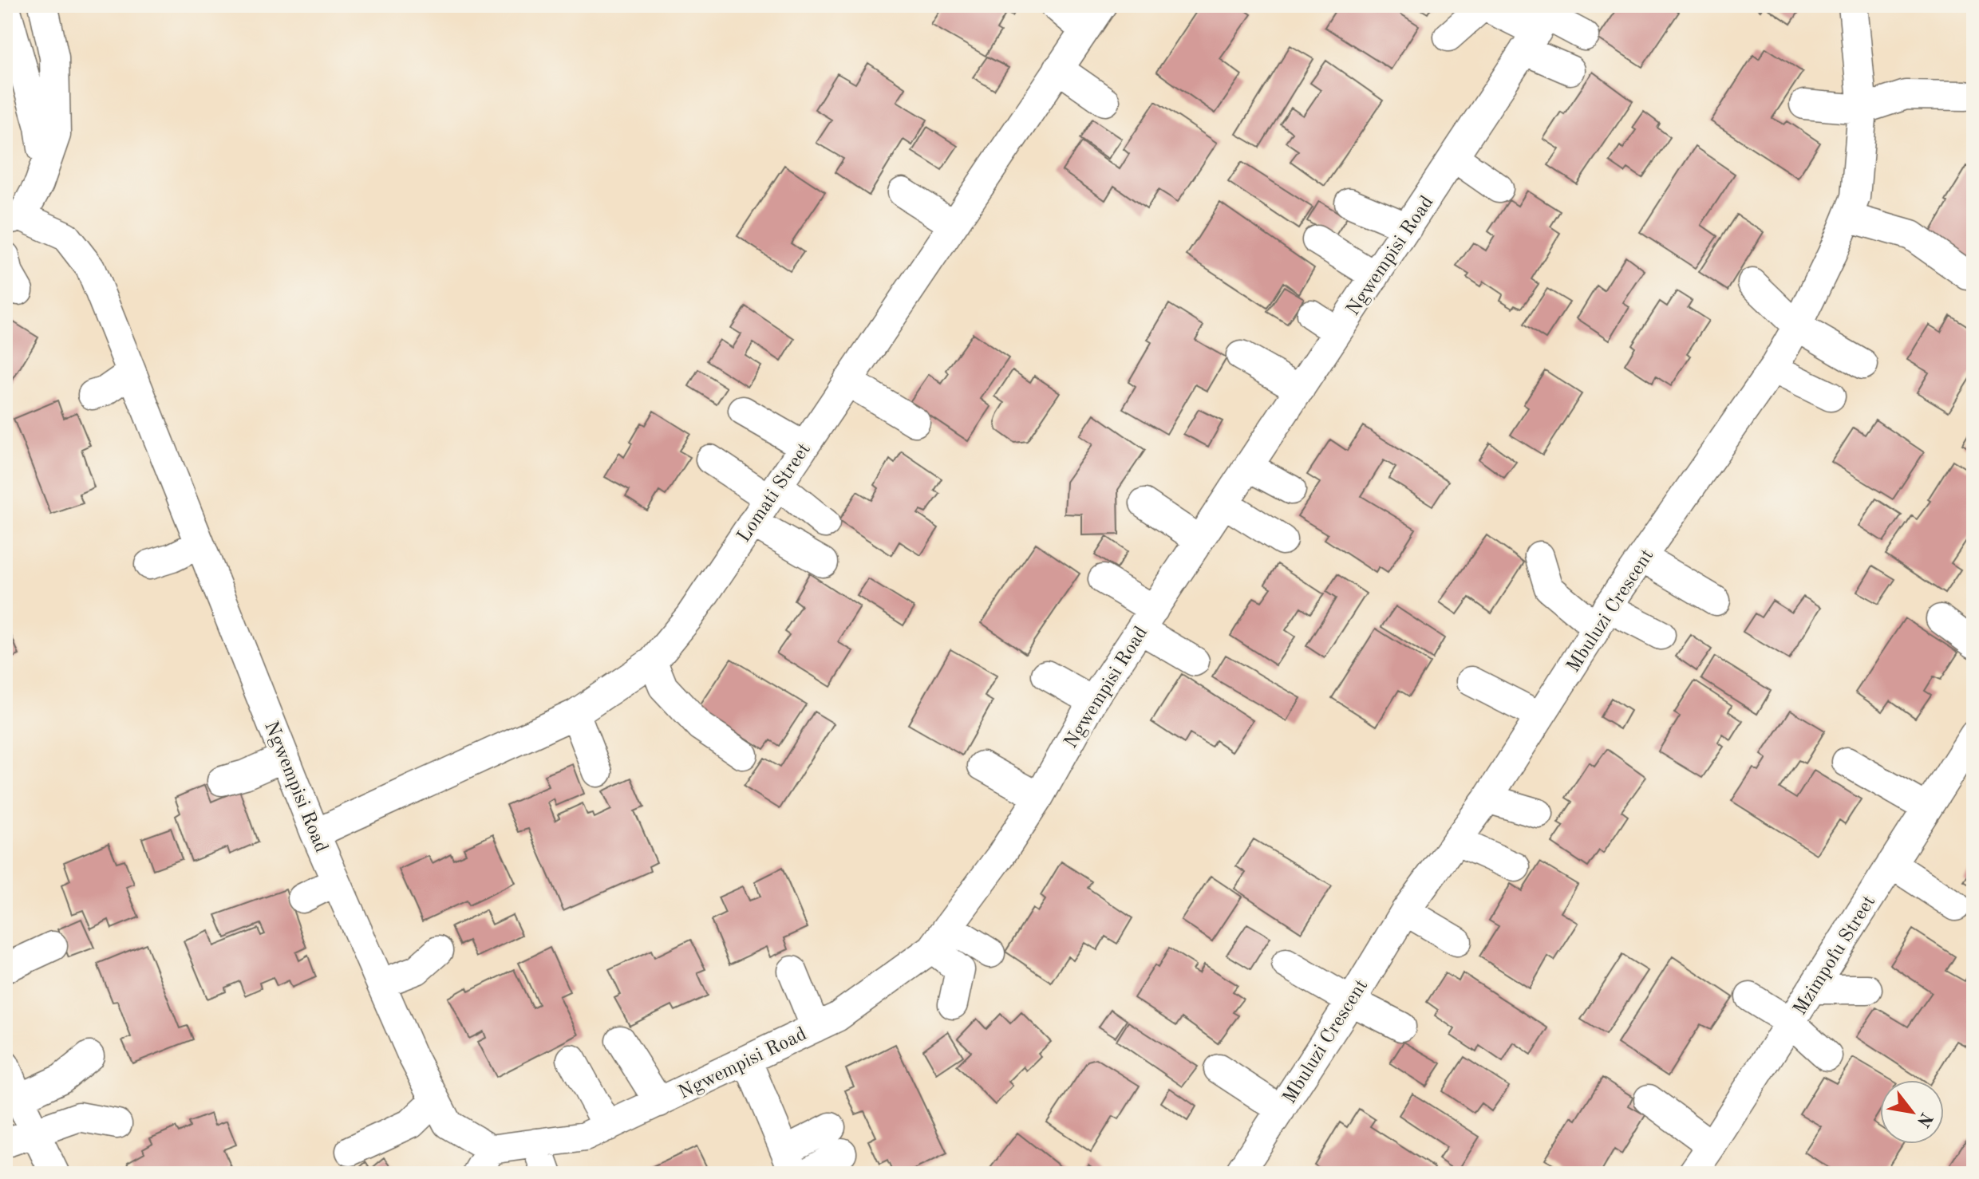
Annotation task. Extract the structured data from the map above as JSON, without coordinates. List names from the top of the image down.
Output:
{
  "streets": {
    "street": [
      "Ngwempisi Road",
      "Lomati Street",
      "Mbuluzi Crescent",
      "Mzimpofu Street"
    ]
  },
  "crossings": [
    ["Ngwempisi Road", "Lomati Street"]
  ],
  "north": "bottom right"
}
